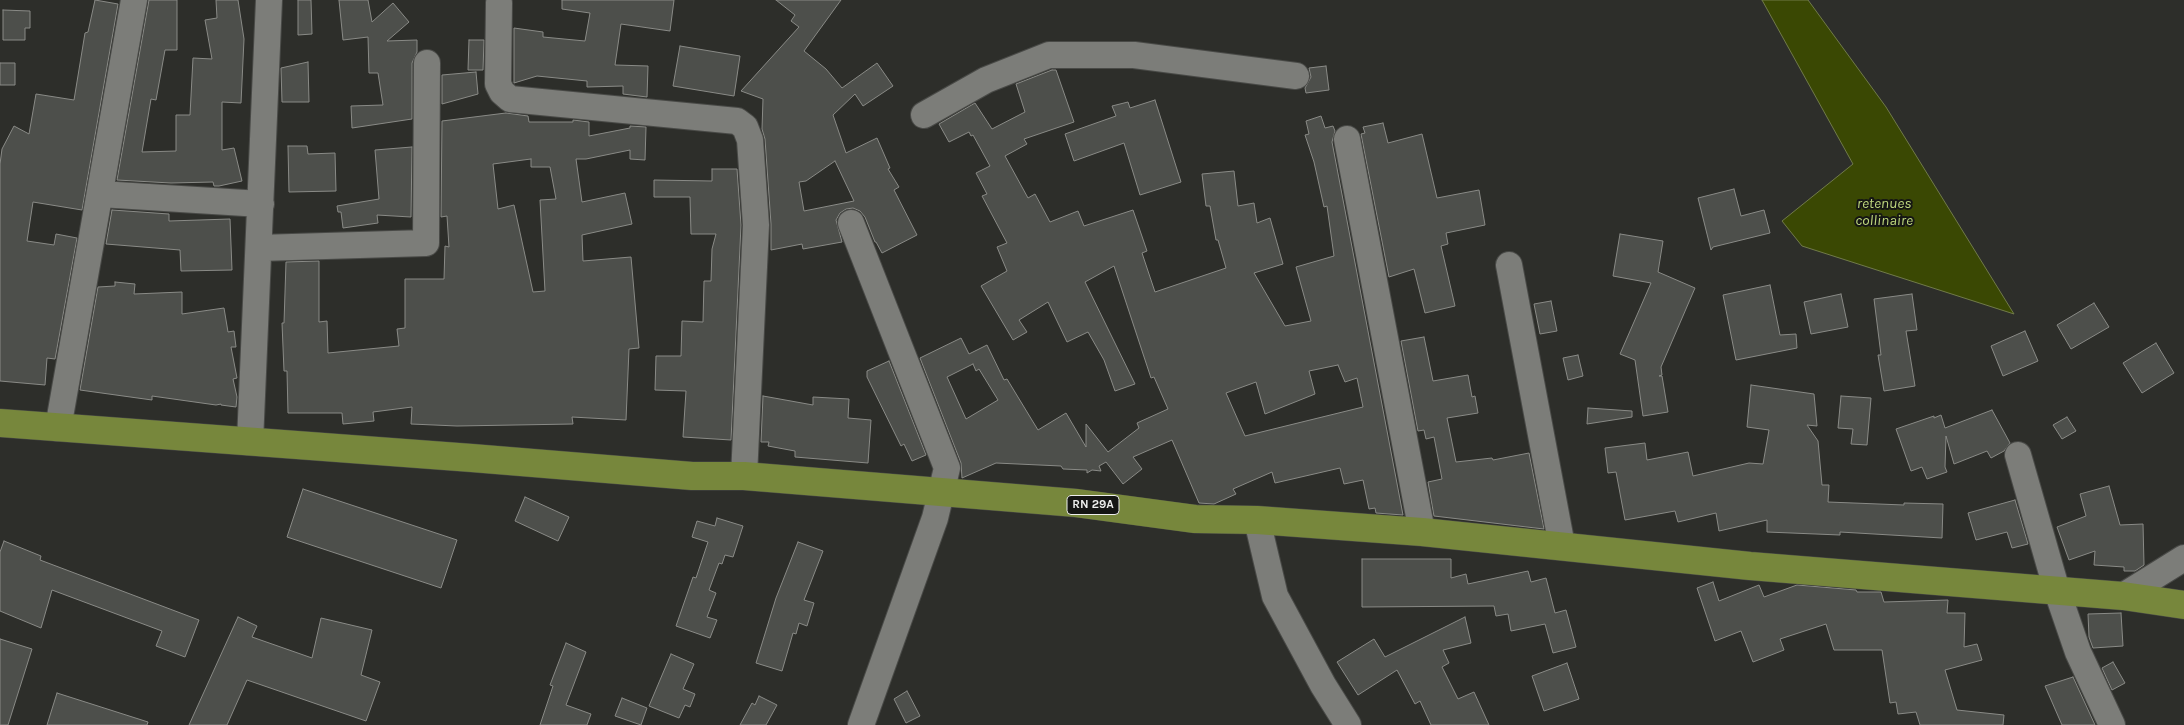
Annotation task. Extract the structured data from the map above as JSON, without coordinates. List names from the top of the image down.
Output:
{
  "streets": {
    "main road": ["RN 29A"]
  },
  "water": ["retenues collinaire"]
}
